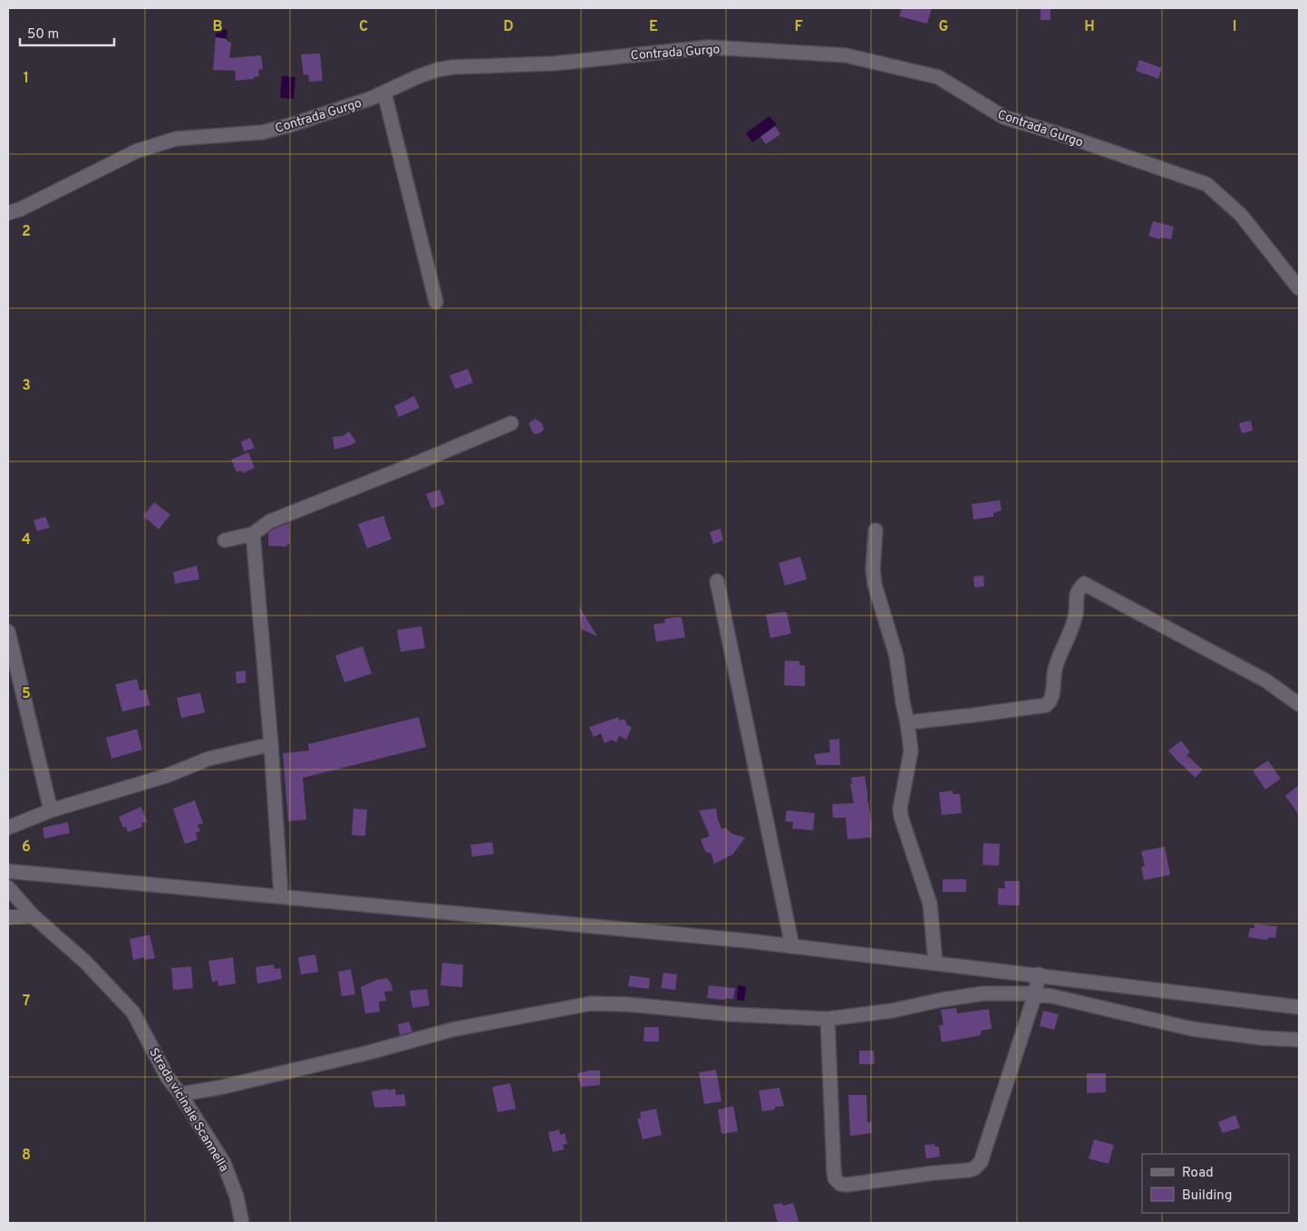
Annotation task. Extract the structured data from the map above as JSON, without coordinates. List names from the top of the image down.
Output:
{
  "streets": {
    "street": ["Contrada Gurgo", "Strada vicinale Scannella"]
  },
  "legend": ["Road", "Building"],
  "scale_bar": "50 m",
  "grid": {
    "columns": [
      "B",
      "C",
      "D",
      "E",
      "F",
      "G",
      "H",
      "I"
    ],
    "rows": [
      "1",
      "2",
      "3",
      "4",
      "5",
      "6",
      "7",
      "8"
    ]
  }
}
